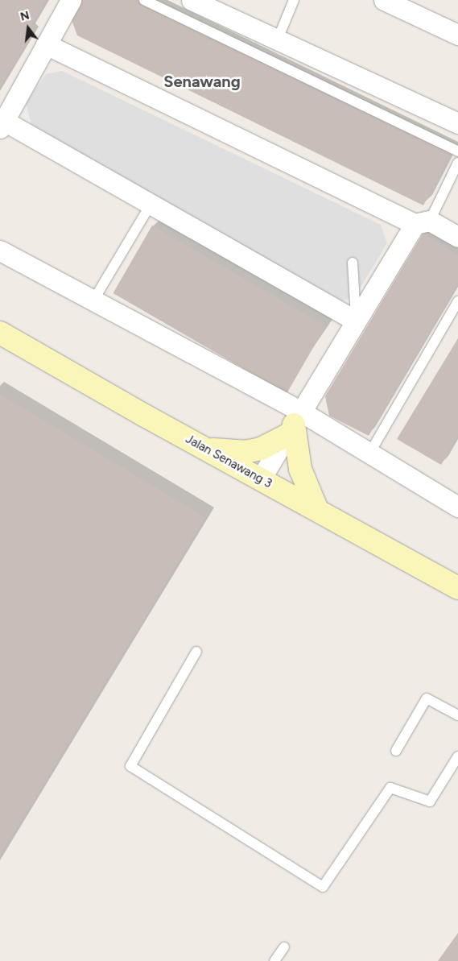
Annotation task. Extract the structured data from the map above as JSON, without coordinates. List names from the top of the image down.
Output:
{
  "streets": {
    "street": ["Jalan Senawang 3"]
  },
  "districts": ["Senawang"],
  "north": "top"
}
